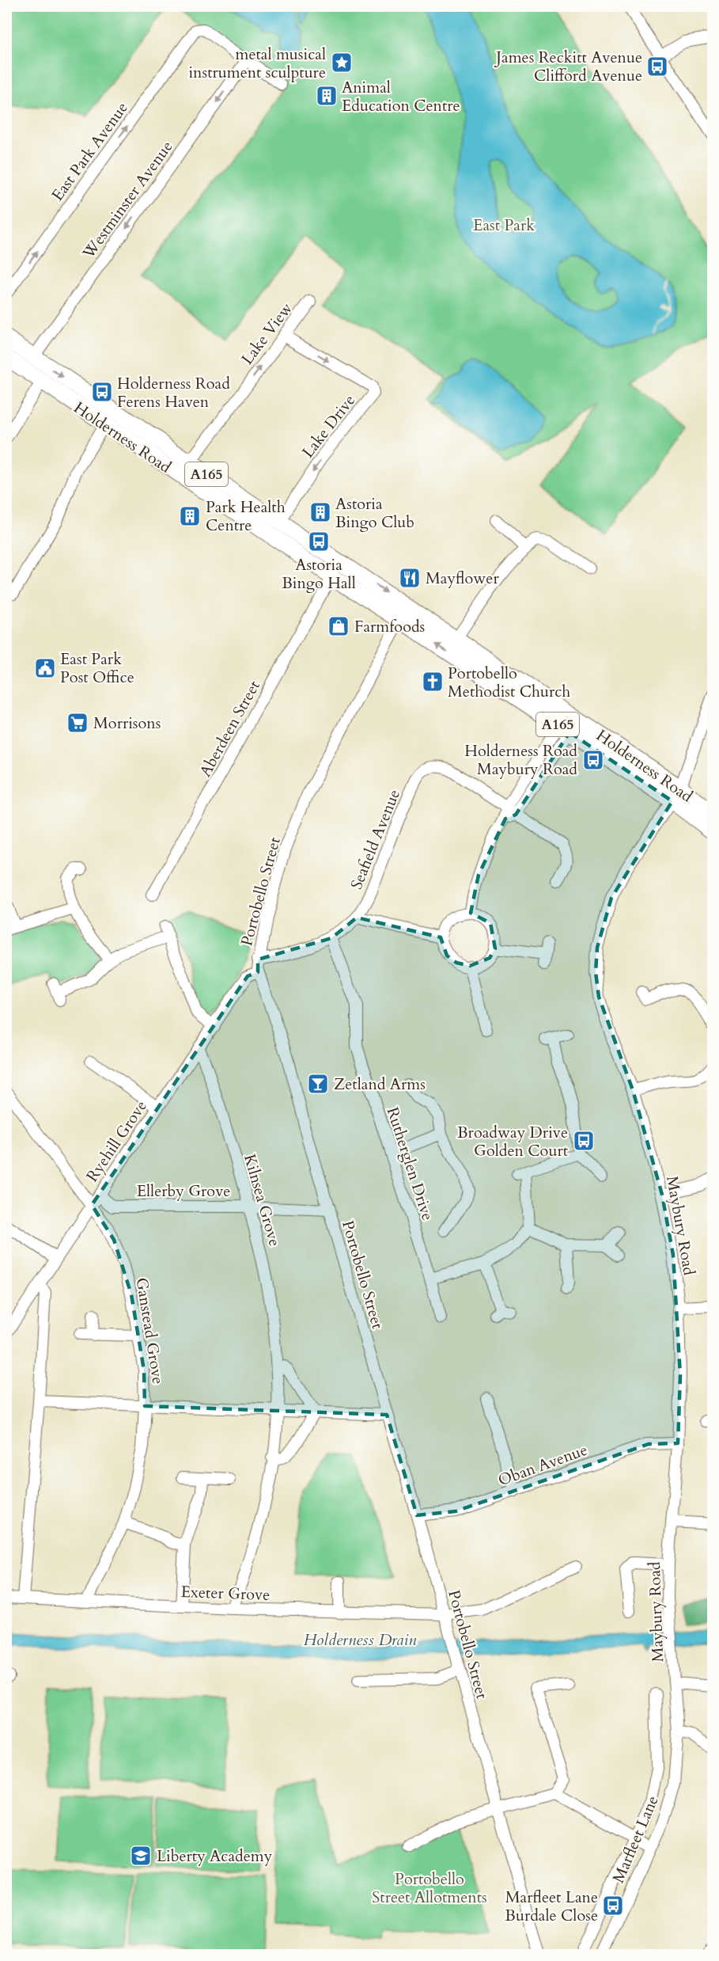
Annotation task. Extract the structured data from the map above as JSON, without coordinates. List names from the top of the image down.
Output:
{
  "streets": {
    "highway": ["Holderness Road", "A165"],
    "street": [
      "East Park Avenue",
      "Westminster Avenue",
      "Lake View",
      "Lake Drive",
      "Aberdeen Street",
      "Seafield Avenue",
      "Portobello Street",
      "Ryehill Grove",
      "Rutherglen Drive",
      "Ellerby Grove",
      "Kilnsea Grove",
      "Maybury Road",
      "Ganstead Grove",
      "Oban Avenue",
      "Exeter Grove",
      "Marfleet Lane"
    ]
  },
  "crossings": [
    ["East Park Avenue", "Westminster Avenue"],
    ["Westminster Avenue", "Holderness Road"],
    ["Lake View", "Lake Drive"],
    ["Lake View", "Holderness Road"],
    ["Lake Drive", "Holderness Road"],
    ["Holderness Road", "Aberdeen Street"],
    ["Holderness Road", "Portobello Street"],
    ["Holderness Road", "Maybury Road"],
    ["Seafield Avenue", "Portobello Street"],
    ["Seafield Avenue", "Rutherglen Drive"],
    ["Portobello Street", "Ryehill Grove"],
    ["Portobello Street", "Ellerby Grove"],
    ["Portobello Street", "Oban Avenue"],
    ["Portobello Street", "Exeter Grove"],
    ["Ryehill Grove", "Ellerby Grove"],
    ["Ryehill Grove", "Kilnsea Grove"],
    ["Ryehill Grove", "Ganstead Grove"],
    ["Ellerby Grove", "Kilnsea Grove"],
    ["Kilnsea Grove", "Exeter Grove"],
    ["Maybury Road", "Oban Avenue"],
    ["Maybury Road", "Marfleet Lane"],
    ["Ganstead Grove", "Exeter Grove"]
  ],
  "one_way": ["East Park Avenue", "Westminster Avenue", "Lake View"],
  "water": ["Holderness Drain"],
  "parks": ["East Park", "Portobello Street Allotments"],
  "places": {
    "place": ["metal musical instrument sculpture"],
    "bus stop": [
      "James Reckitt Avenue Clifford Avenue",
      "Holderness Road Ferens Haven",
      "Astoria Bingo Hall",
      "Holderness Road Maybury Road",
      "Broadway Drive Golden Court",
      "Marfleet Lane Burdale Close"
    ],
    "building": ["Animal Education Centre", "Astoria Bingo Club", "Park Health Centre"],
    "restaurant": ["Mayflower"],
    "shop": ["Farmfoods"],
    "public building": ["East Park Post Office"],
    "church": ["Portobello Methodist Church"],
    "supermarket": ["Morrisons"],
    "bar": ["Zetland Arms"],
    "school or university": ["Liberty Academy"]
  }
}
